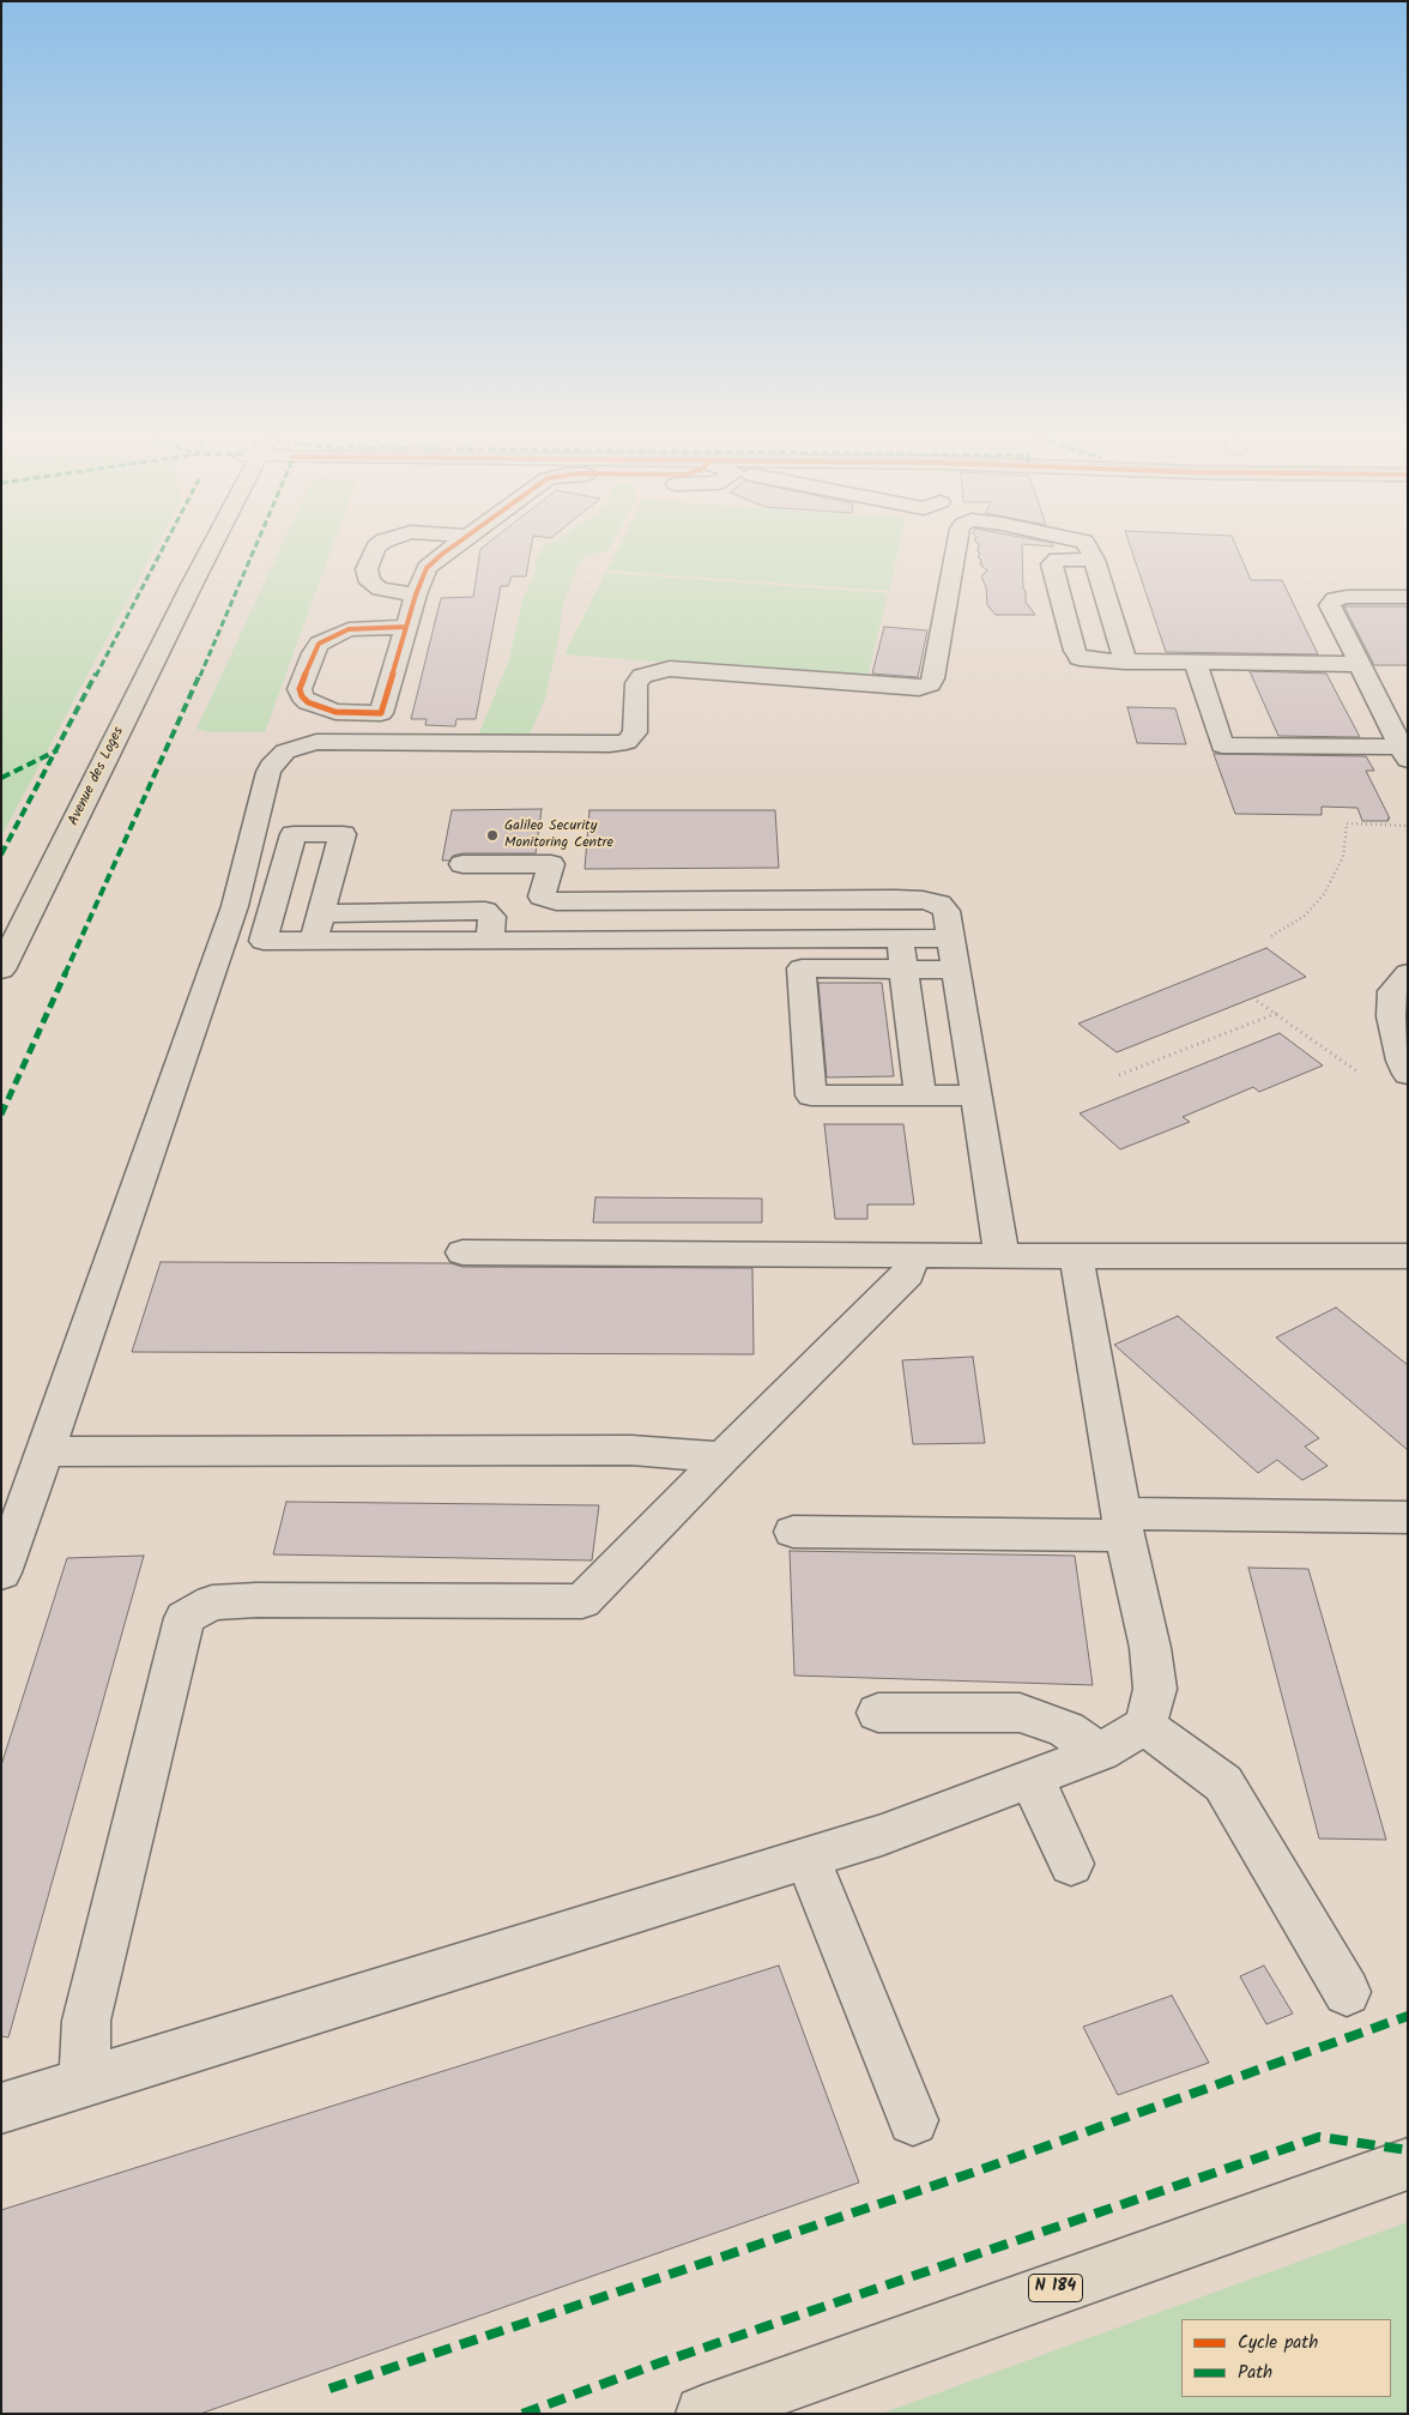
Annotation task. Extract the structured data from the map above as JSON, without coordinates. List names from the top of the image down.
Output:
{
  "streets": {
    "main road": ["Avenue des Loges", "N 184"]
  },
  "places": ["Galileo Security Monitoring Centre"],
  "legend": ["Cycle path", "Path"]
}
